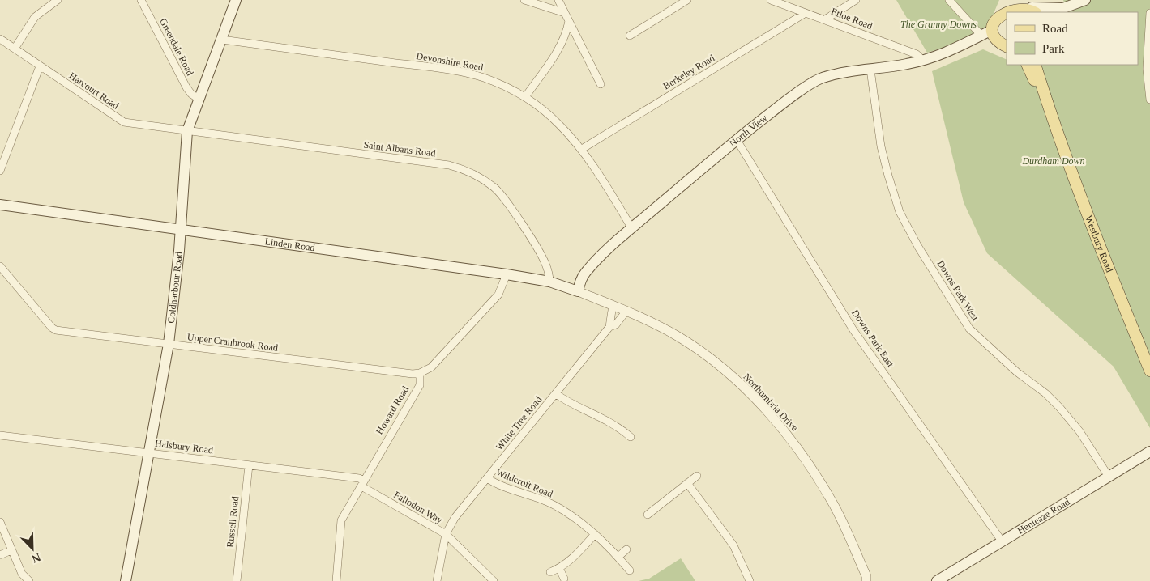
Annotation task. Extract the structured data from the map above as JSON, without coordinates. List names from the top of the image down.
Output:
{
  "streets": {
    "main road": [
      "North View",
      "Linden Road",
      "Westbury Road",
      "Coldharbour Road",
      "Henleaze Road"
    ],
    "street": [
      "Etloe Road",
      "Greendale Road",
      "Devonshire Road",
      "Berkeley Road",
      "Harcourt Road",
      "Saint Albans Road",
      "Downs Park West",
      "Downs Park East",
      "Upper Cranbrook Road",
      "Northumbria Drive",
      "Howard Road",
      "White Tree Road",
      "Halsbury Road",
      "Wildcroft Road",
      "Fallodon Way",
      "Russell Road"
    ]
  },
  "crossings": [
    ["Etloe Road", "Berkeley Road"],
    ["Etloe Road", "North View"],
    ["Greendale Road", "Coldharbour Road"],
    ["Devonshire Road", "Berkeley Road"],
    ["Devonshire Road", "North View"],
    ["Devonshire Road", "Coldharbour Road"],
    ["Harcourt Road", "Saint Albans Road"],
    ["Harcourt Road", "Coldharbour Road"],
    ["North View", "Linden Road"],
    ["North View", "Downs Park West"],
    ["North View", "Downs Park East"],
    ["North View", "Northumbria Drive"],
    ["Saint Albans Road", "Linden Road"],
    ["Saint Albans Road", "Coldharbour Road"],
    ["Linden Road", "Coldharbour Road"],
    ["Linden Road", "Northumbria Drive"],
    ["Coldharbour Road", "Upper Cranbrook Road"],
    ["Coldharbour Road", "Halsbury Road"],
    ["Downs Park West", "Henleaze Road"],
    ["Downs Park East", "Henleaze Road"],
    ["Upper Cranbrook Road", "Howard Road"],
    ["Northumbria Drive", "White Tree Road"],
    ["Howard Road", "Halsbury Road"],
    ["Howard Road", "Fallodon Way"],
    ["White Tree Road", "Wildcroft Road"],
    ["White Tree Road", "Fallodon Way"],
    ["Halsbury Road", "Fallodon Way"],
    ["Halsbury Road", "Russell Road"]
  ],
  "parks": ["The Granny Downs", "Durdham Down"],
  "legend": ["Road", "Park"],
  "north": "bottom right"
}
